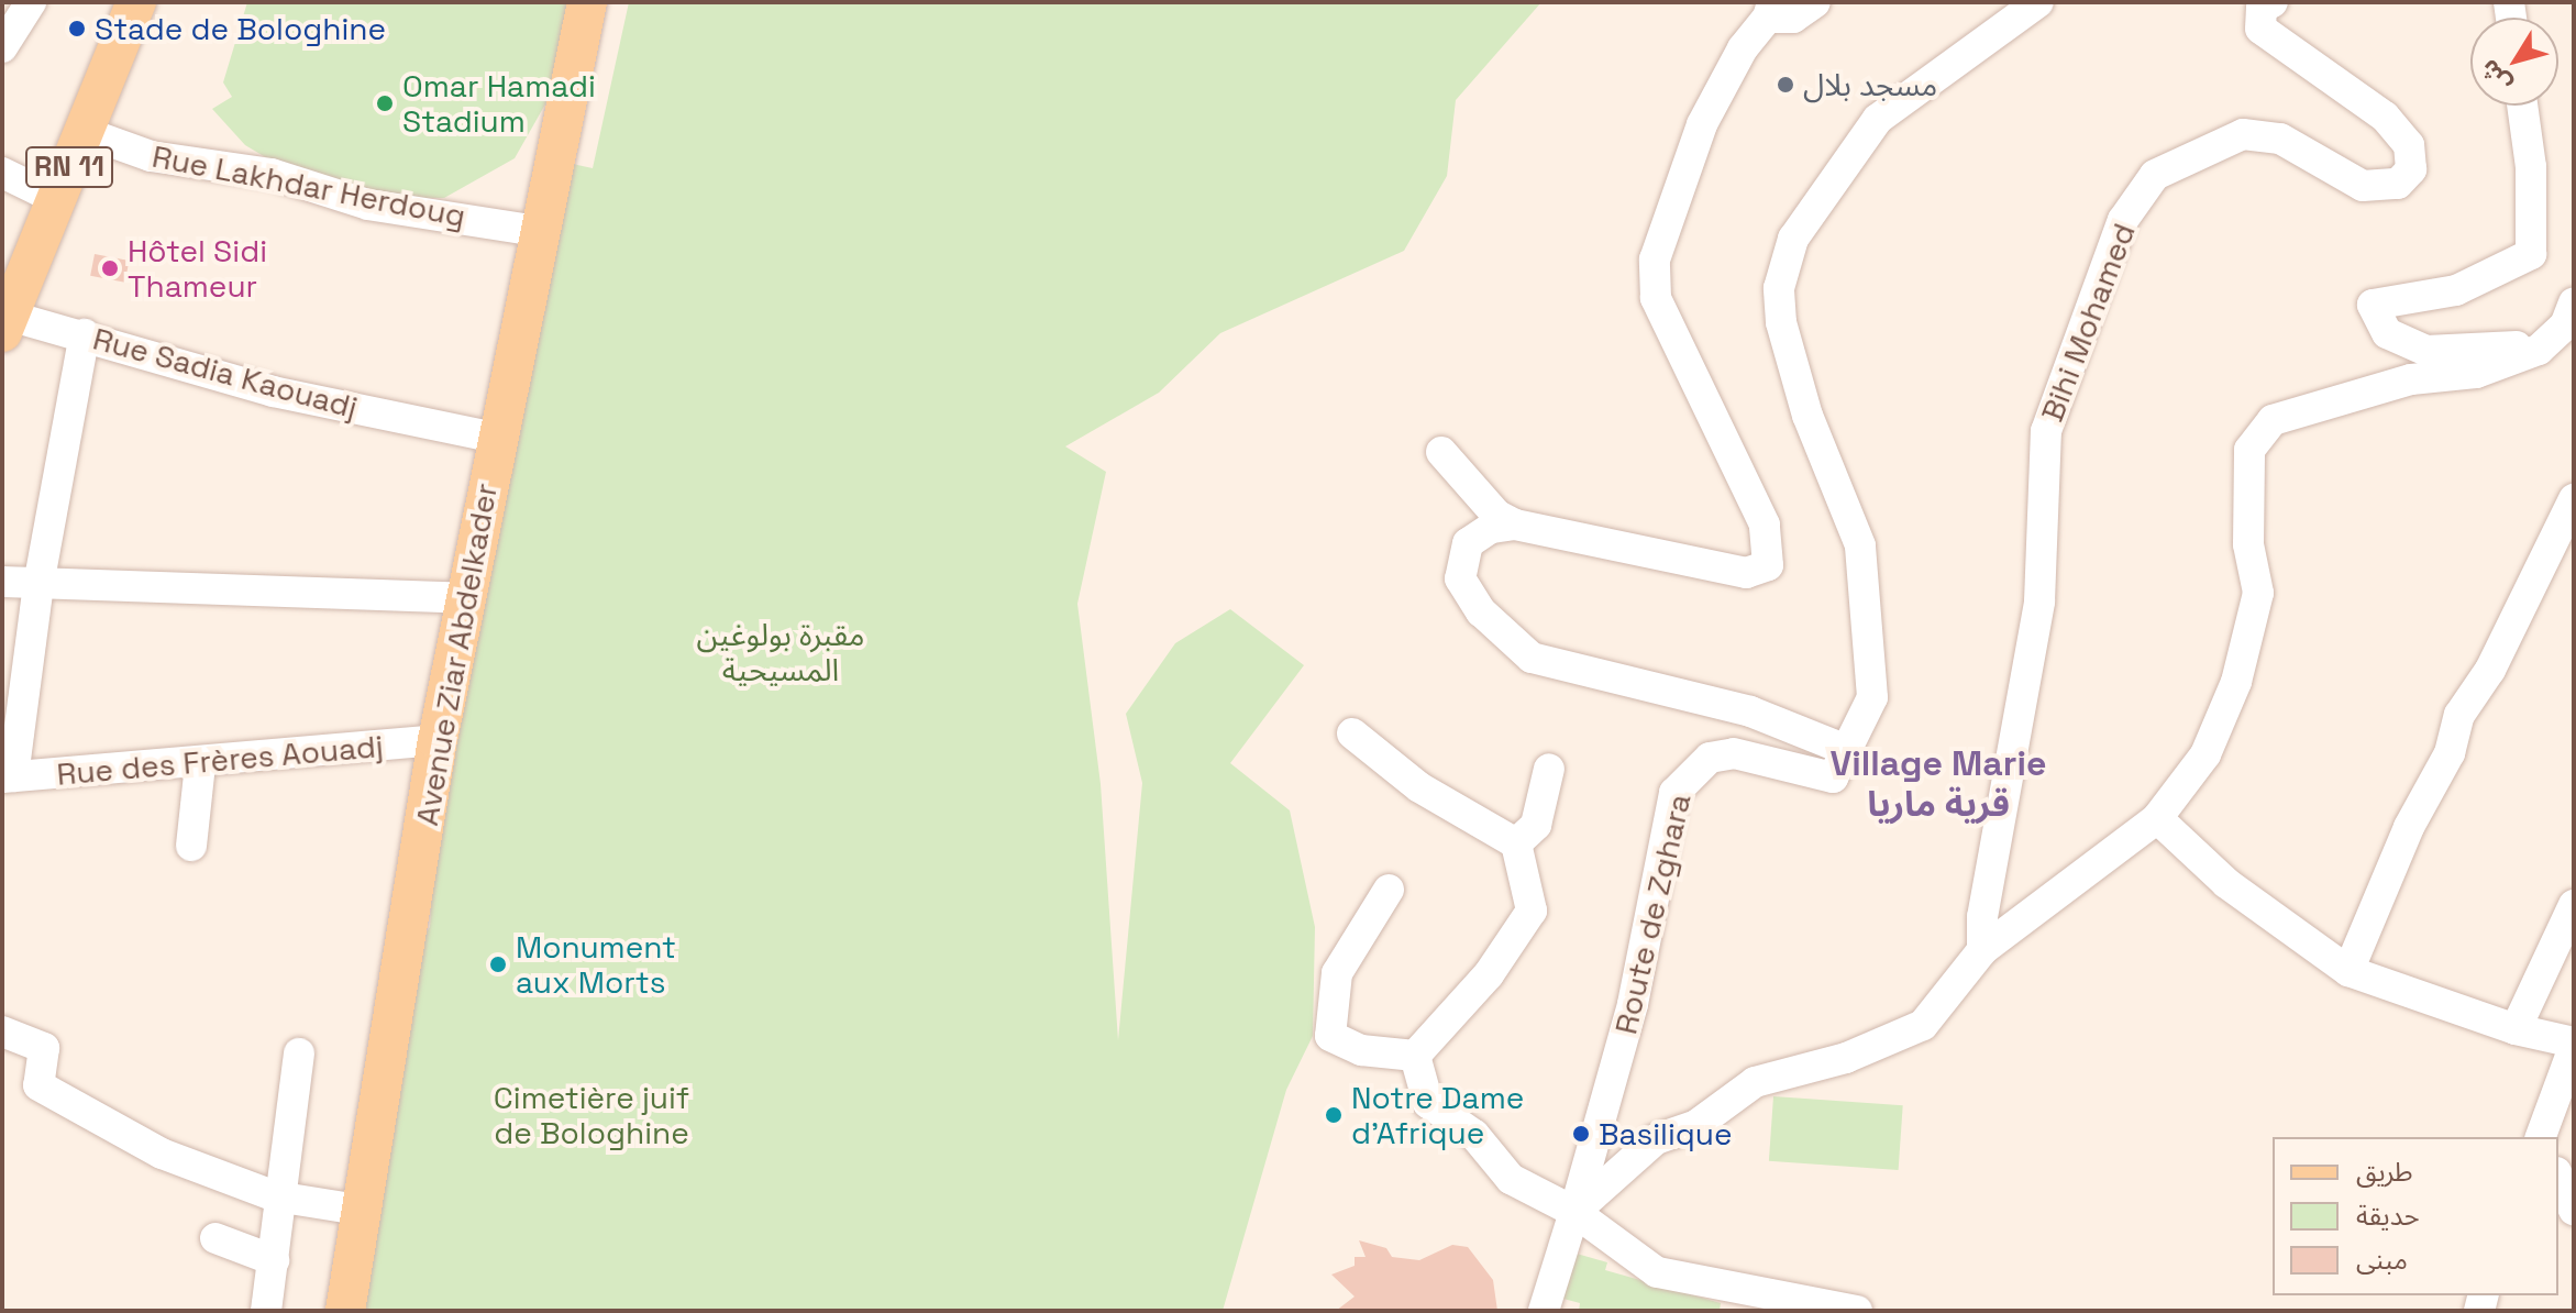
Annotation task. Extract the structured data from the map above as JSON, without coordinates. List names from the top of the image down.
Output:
{
  "streets": {
    "main road": ["RN 11", "Avenue Ziar Abdelkader"],
    "street": [
      "Rue Lakhdar Herdoug",
      "Bihi Mohamed",
      "Rue Sadia Kaouadj",
      "Rue des Frères Aouadj",
      "Route de Zghara"
    ]
  },
  "crossings": [
    ["RN 11", "Rue Lakhdar Herdoug"],
    ["RN 11", "Rue Sadia Kaouadj"],
    ["Rue Lakhdar Herdoug", "Avenue Ziar Abdelkader"],
    ["Rue Sadia Kaouadj", "Avenue Ziar Abdelkader"],
    ["Avenue Ziar Abdelkader", "Rue des Frères Aouadj"]
  ],
  "districts": ["Village Marie قرية ماريا"],
  "parks": ["مقبرة بولوغين المسيحية", "Cimetière juif de Bologhine"],
  "places": [
    "Stade de Bologhine",
    "مسجد بلال",
    "Omar Hamadi Stadium",
    "Hôtel Sidi Thameur",
    "Monument aux Morts",
    "Notre Dame d'Afrique",
    "Basilique"
  ],
  "legend": ["طريق", "حديقة", "مبنى"],
  "north": "bottom left"
}
